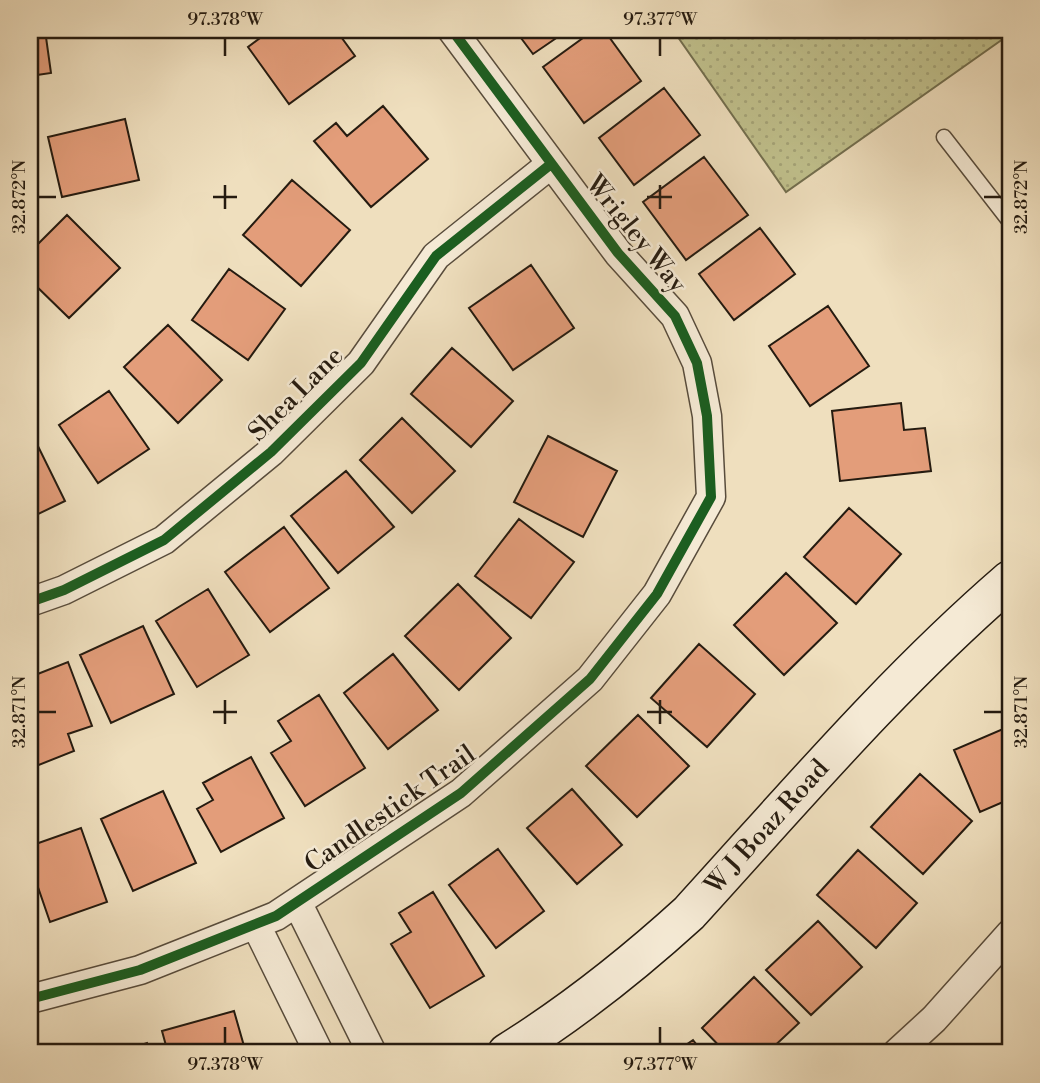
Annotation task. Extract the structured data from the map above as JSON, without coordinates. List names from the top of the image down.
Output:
{
  "streets": {
    "main road": ["W J Boaz Road"],
    "street": ["Wrigley Way", "Shea Lane", "Candlestick Trail"]
  },
  "crossings": [
    ["Wrigley Way", "Shea Lane"],
    ["Wrigley Way", "Candlestick Trail"]
  ],
  "coordinates": [
    "97.378°W",
    "97.377°W",
    "32.872°N",
    "32.871°N"
  ]
}
